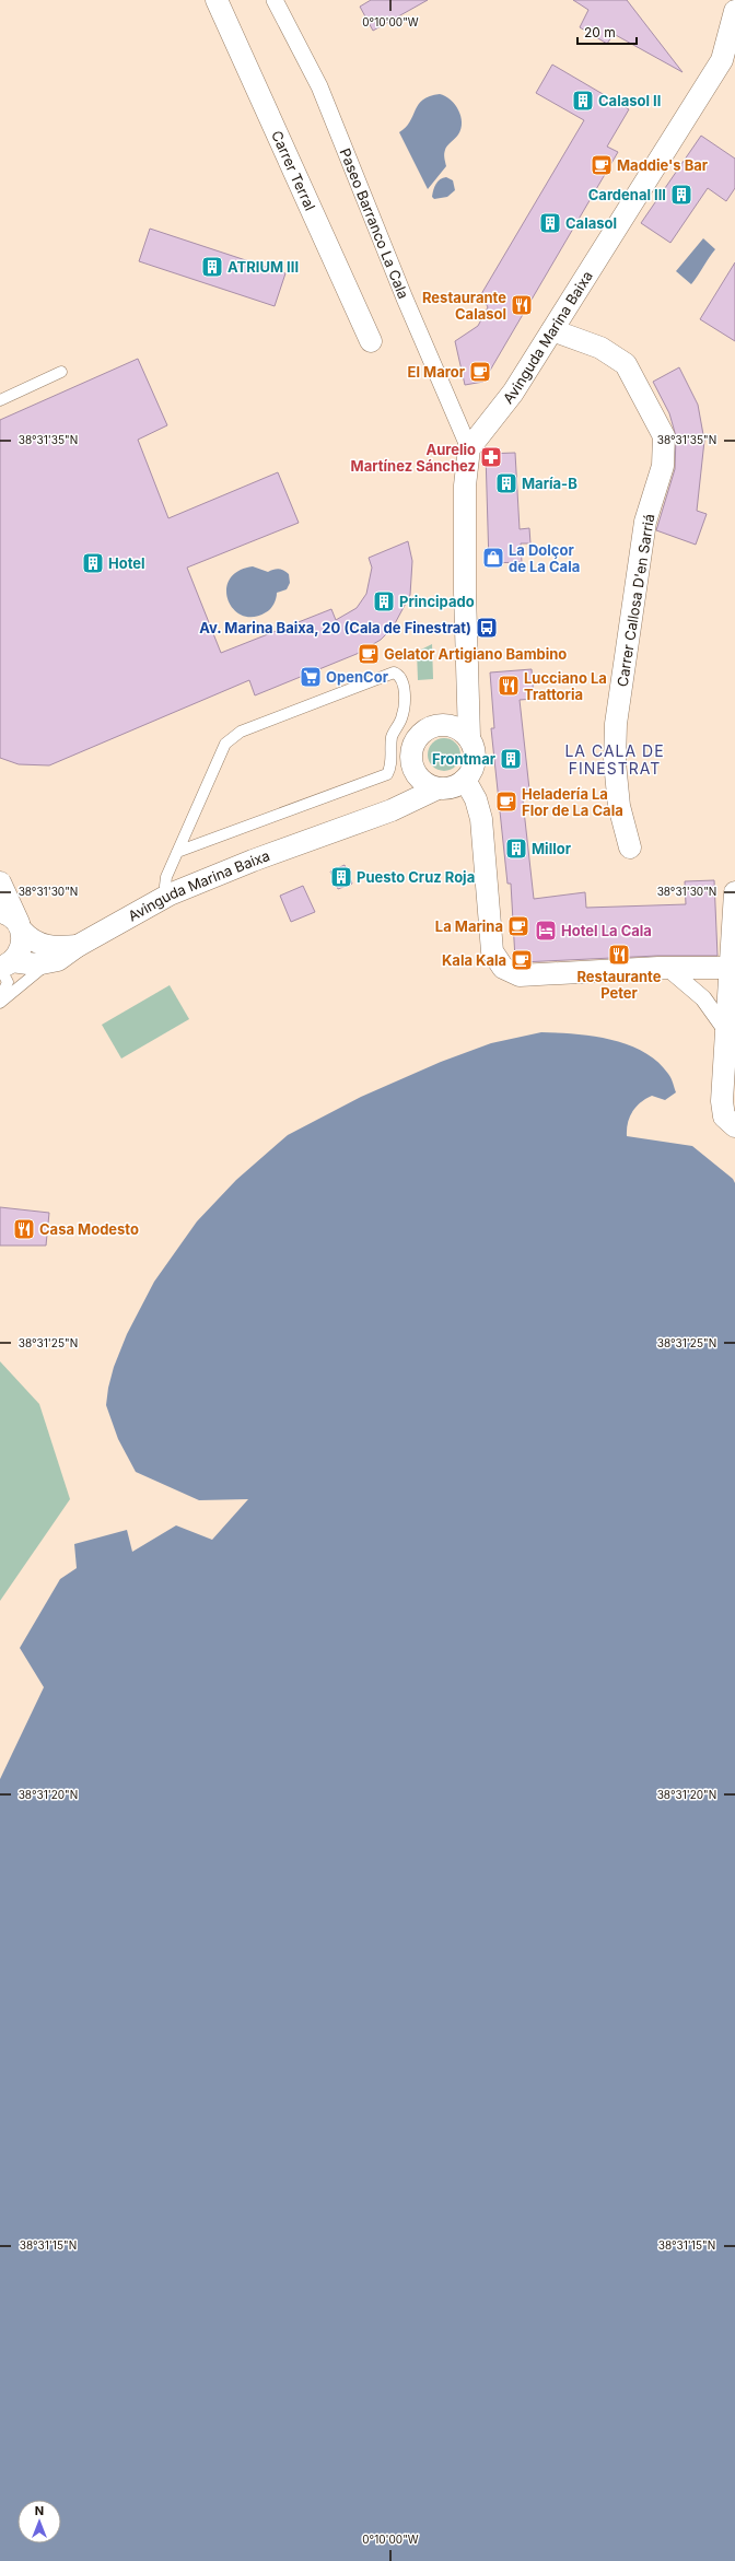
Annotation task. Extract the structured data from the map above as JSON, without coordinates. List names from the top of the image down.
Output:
{
  "streets": {
    "street": [
      "Carrer Terral",
      "Paseo Barranco La Cala",
      "Avinguda Marina Baixa",
      "Carrer Callosa D'en Sarriá"
    ]
  },
  "crossings": [
    ["Paseo Barranco La Cala", "Avinguda Marina Baixa"],
    ["Avinguda Marina Baixa", "Carrer Callosa D'en Sarriá"]
  ],
  "districts": ["LA CALA DE FINESTRAT"],
  "places": {
    "building": [
      "Calasol II",
      "Cardenal III",
      "Calasol",
      "ATRIUM III",
      "María-B",
      "Hotel",
      "Principado",
      "Frontmar",
      "Millor",
      "Puesto Cruz Roja"
    ],
    "cafe": [
      "Maddie's Bar",
      "El Maror",
      "Gelator Artigiano Bambino",
      "Heladería La Flor de La Cala",
      "La Marina",
      "Kala Kala"
    ],
    "restaurant": [
      "Restaurante Calasol",
      "Lucciano La Trattoria",
      "Restaurante Peter",
      "Casa Modesto"
    ],
    "pharmacy": ["Aurelio Martínez Sánchez"],
    "shop": ["La Dolçor de La Cala"],
    "bus stop": ["Av. Marina Baixa, 20 (Cala de Finestrat)"],
    "supermarket": ["OpenCor"],
    "hotel": ["Hotel La Cala"]
  },
  "scale_bar": "20 m",
  "north": "top",
  "coordinates": [
    "0°10'00\"W",
    "38°31'35\"N",
    "38°31'30\"N",
    "38°31'25\"N",
    "38°31'20\"N",
    "38°31'15\"N"
  ]
}
